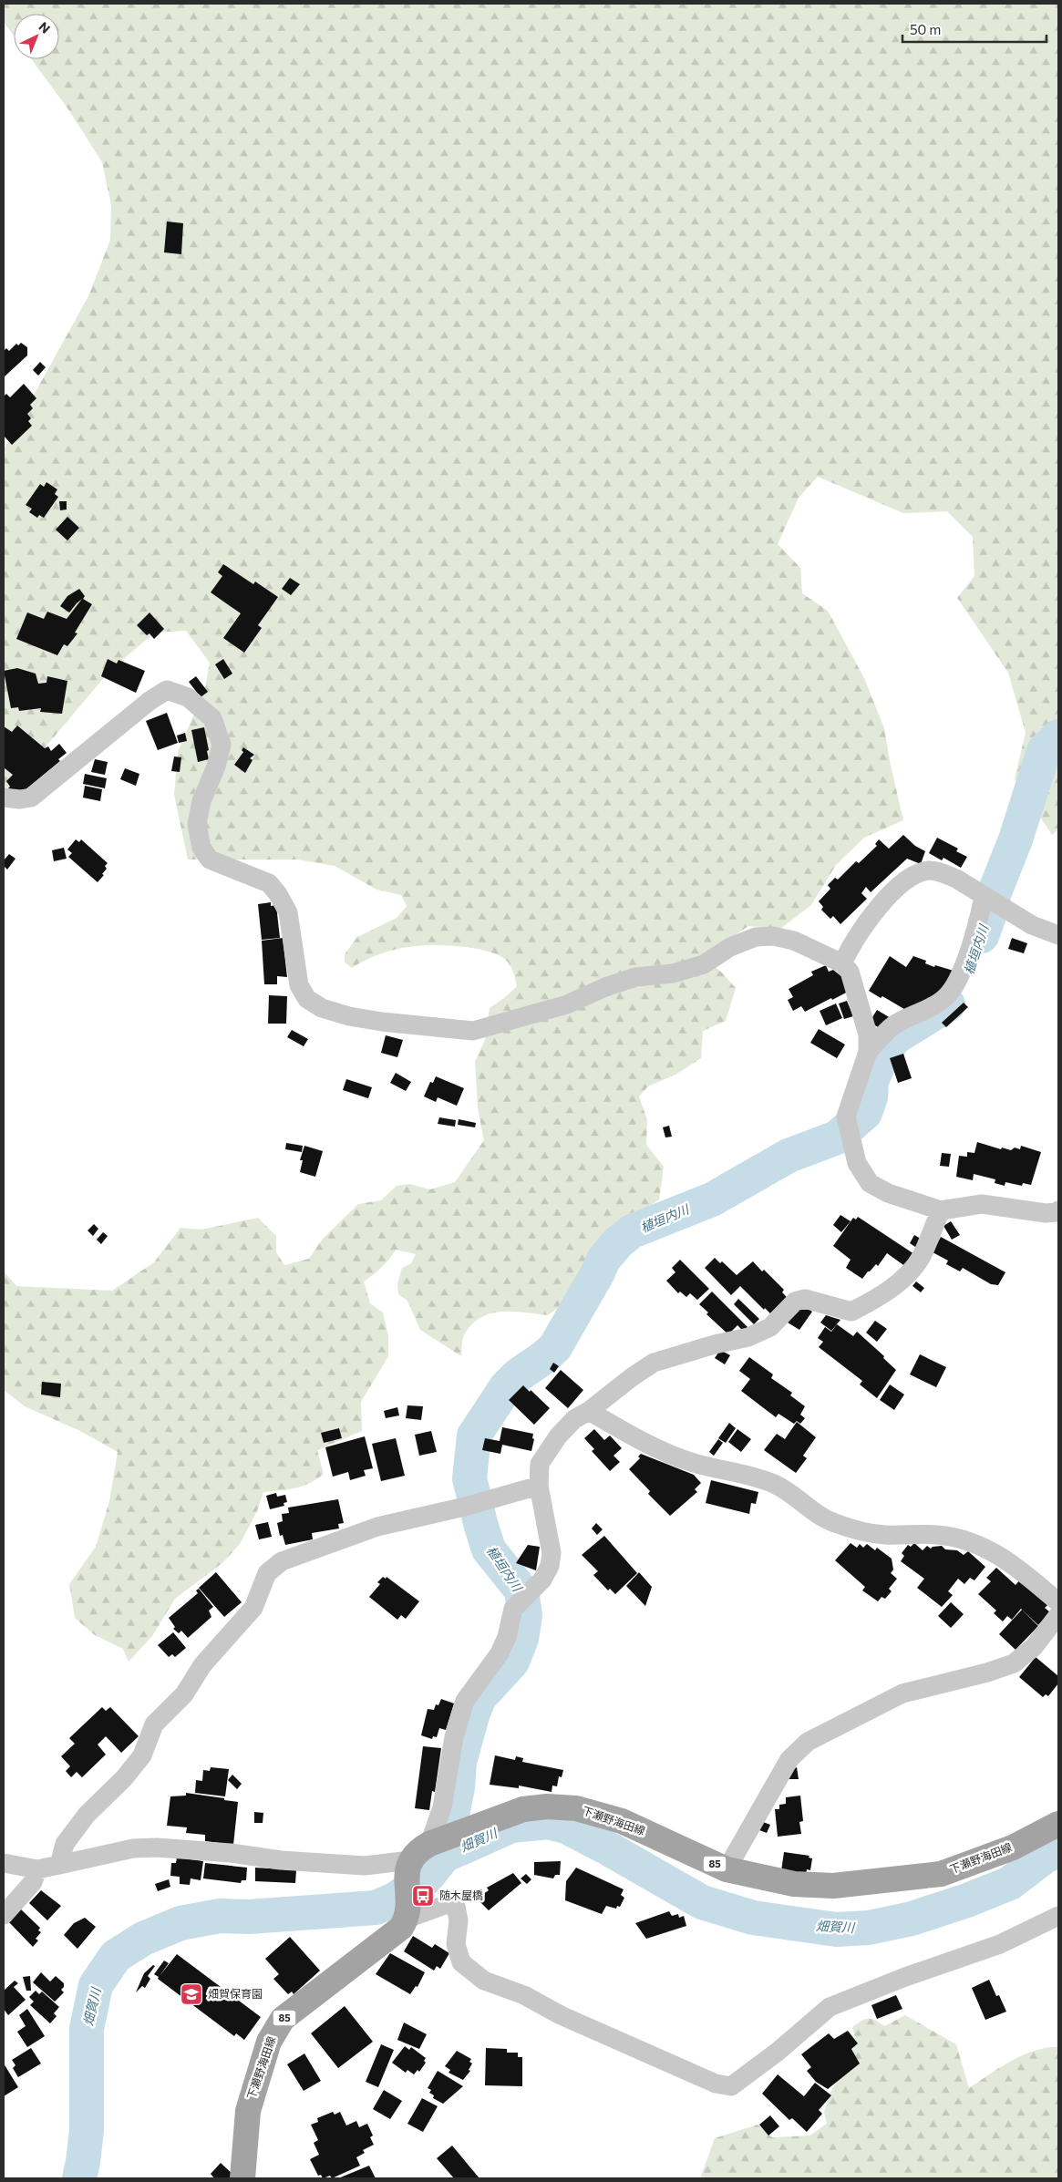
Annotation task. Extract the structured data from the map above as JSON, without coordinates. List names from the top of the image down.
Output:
{
  "streets": {
    "main road": ["下瀬野海田線", "85"]
  },
  "water": ["植垣内川", "畑賀川"],
  "places": {
    "bus stop": ["随木屋橋"],
    "school or university": ["畑賀保育園"]
  },
  "scale_bar": "50 m",
  "north": "top right"
}
